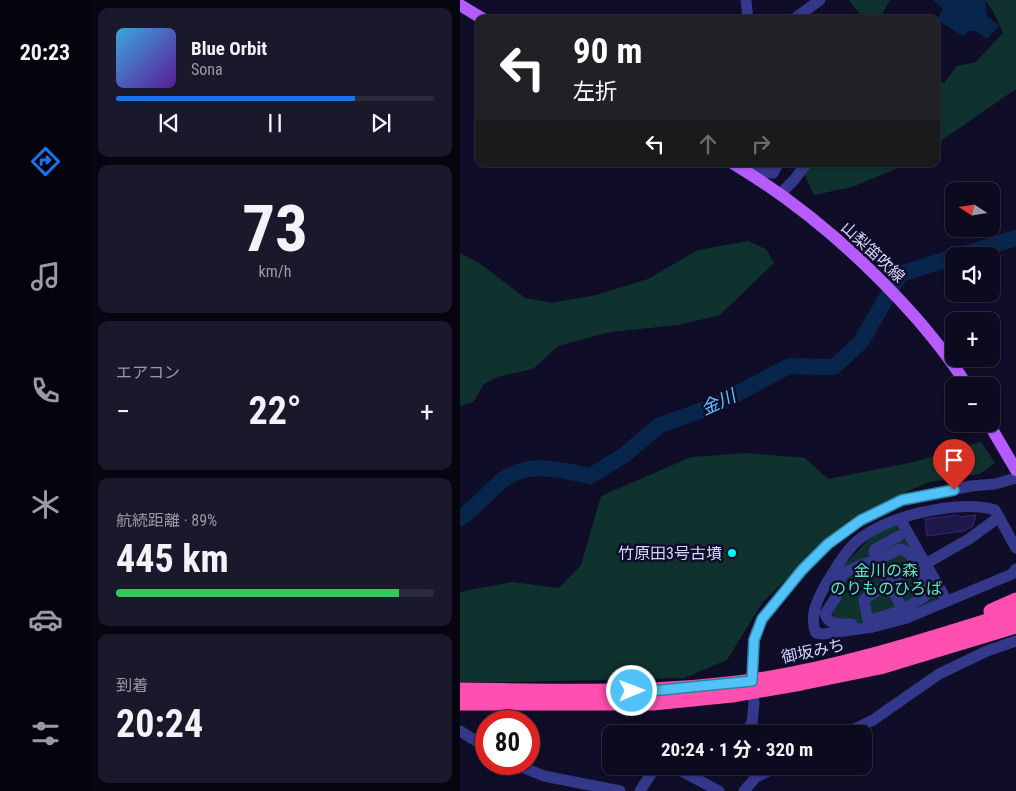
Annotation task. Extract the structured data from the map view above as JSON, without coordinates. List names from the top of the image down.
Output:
{
  "streets": {
    "highway": ["御坂みち"],
    "main road": ["山梨笛吹線"]
  },
  "water": ["金川"],
  "parks": ["金川の森 のりものひろば"],
  "places": ["竹原田3号古墳"],
  "north": "left",
  "page": {
    "tabs": "20:23",
    "turn": ["90 m", "左折"],
    "song": ["Blue Orbit", "Sona"],
    "tile": [
      ["73", "km/h"],
      "エアコン",
      ["航続距離 · 89%", "445 km"],
      ["到着", "20:24"]
    ],
    "map_buttons": ["+", "−"],
    "heat": ["−", "22°", "+"],
    "limit": "80",
    "trip": "20:24 · 1 分 · 320 m"
  }
}
